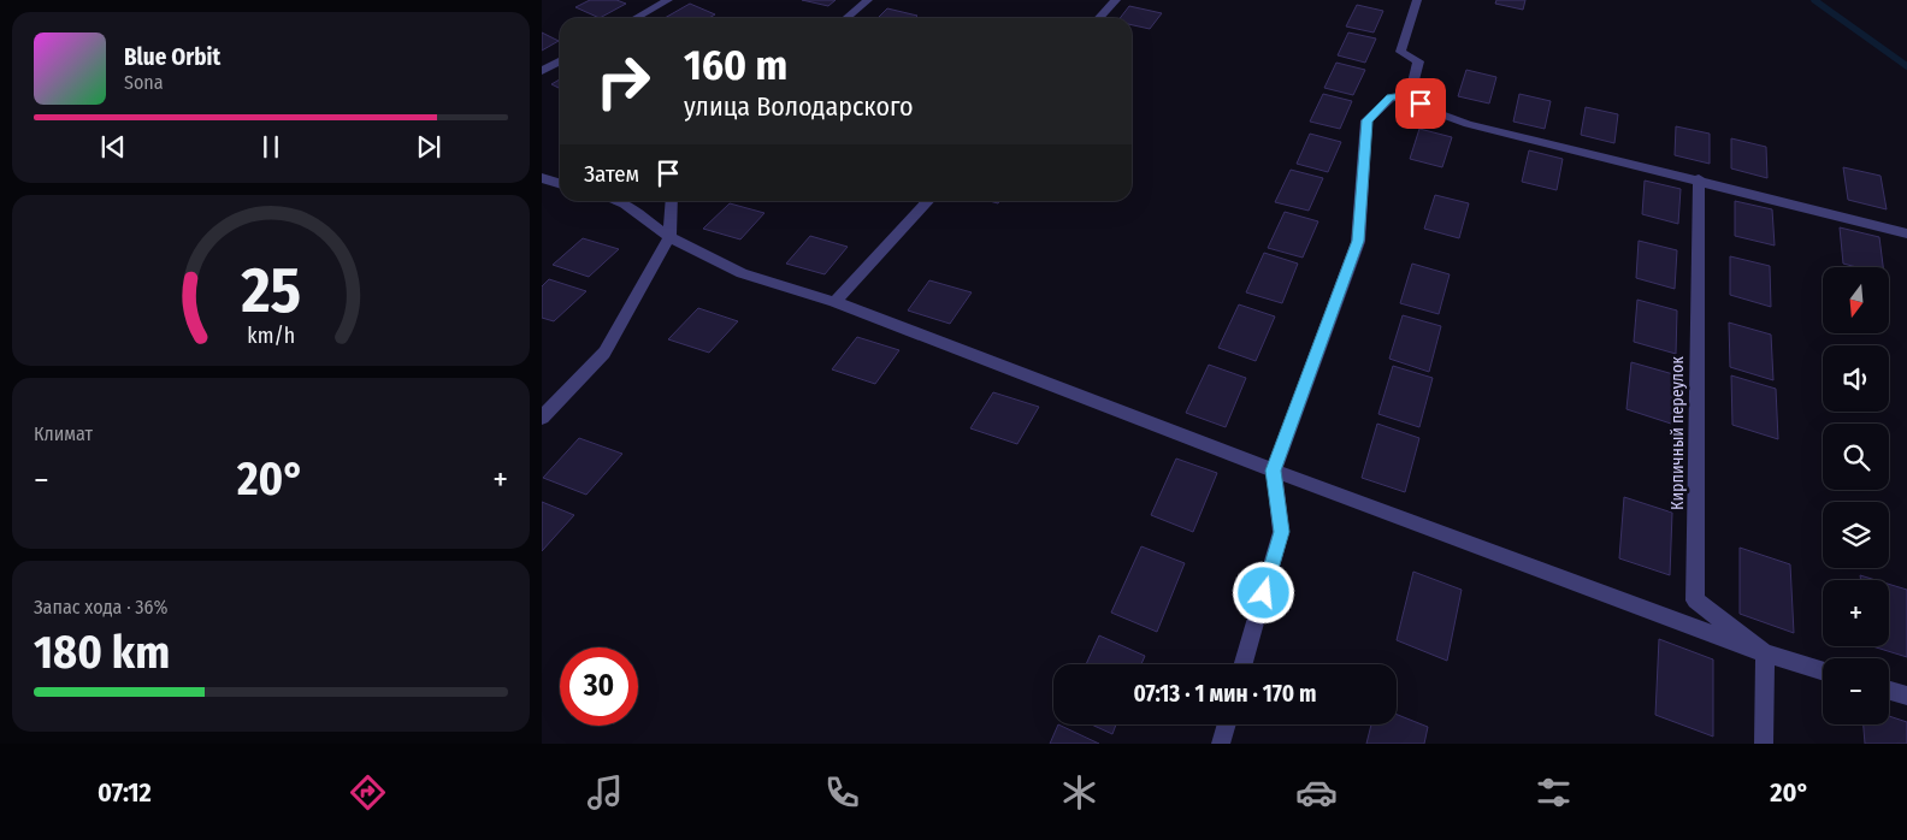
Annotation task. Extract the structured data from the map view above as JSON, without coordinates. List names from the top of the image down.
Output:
{
  "streets": {
    "street": ["Кирпичный переулок"]
  },
  "north": "bottom",
  "page": {
    "turn": ["160 m", "улица Володарского"],
    "song": ["Blue Orbit", "Sona"],
    "then": "Затем",
    "map_buttons": ["+", "−"],
    "tile": [
      "Климат",
      ["Запас хода · 36%", "180 km"]
    ],
    "heat": ["−", "20°", "+"],
    "limit": "30",
    "trip": "07:13 · 1 мин · 170 m",
    "tabs": ["07:12", "20°"],
    "gauge": ["25", "km/h"]
  }
}
